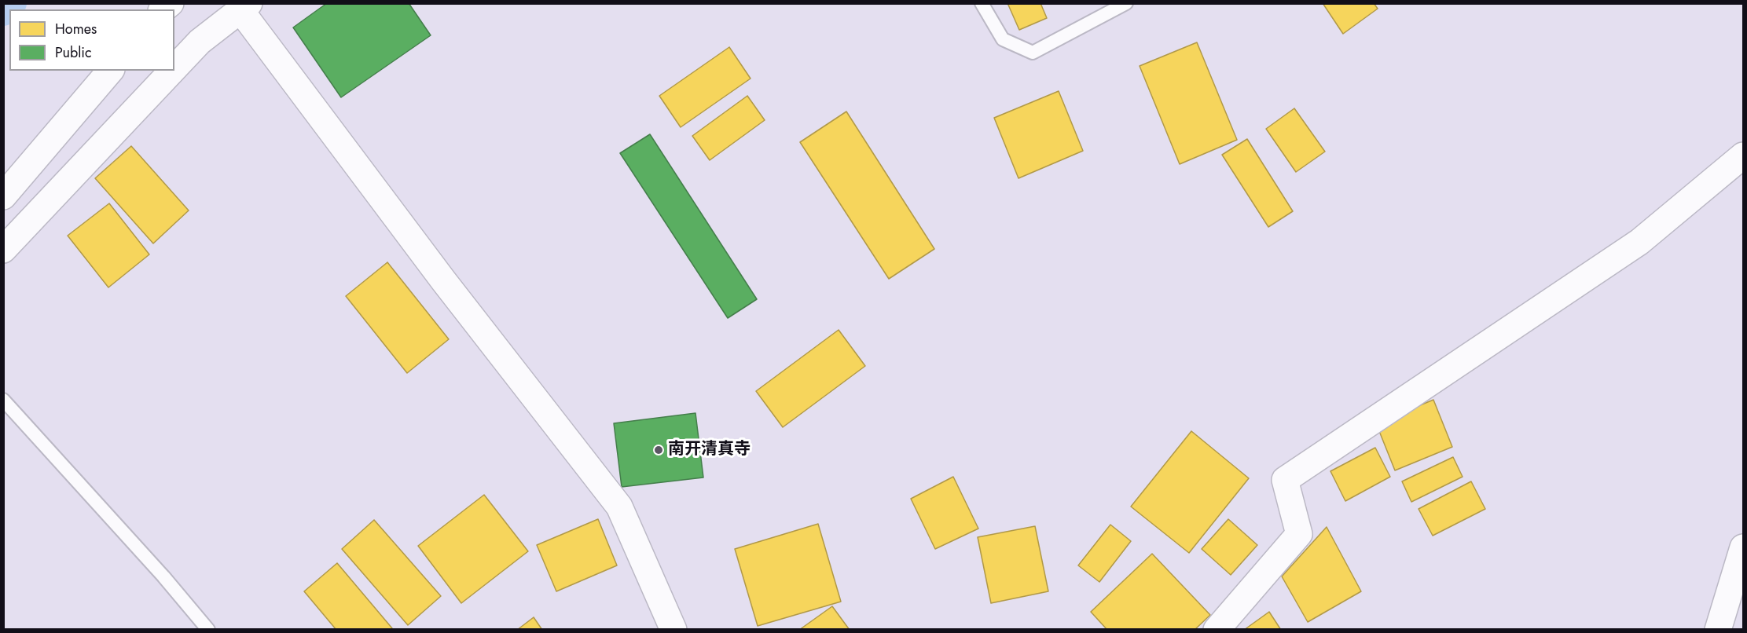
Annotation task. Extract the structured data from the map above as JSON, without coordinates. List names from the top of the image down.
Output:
{
  "places": ["南开清真寺"],
  "legend": ["Homes", "Public"]
}
